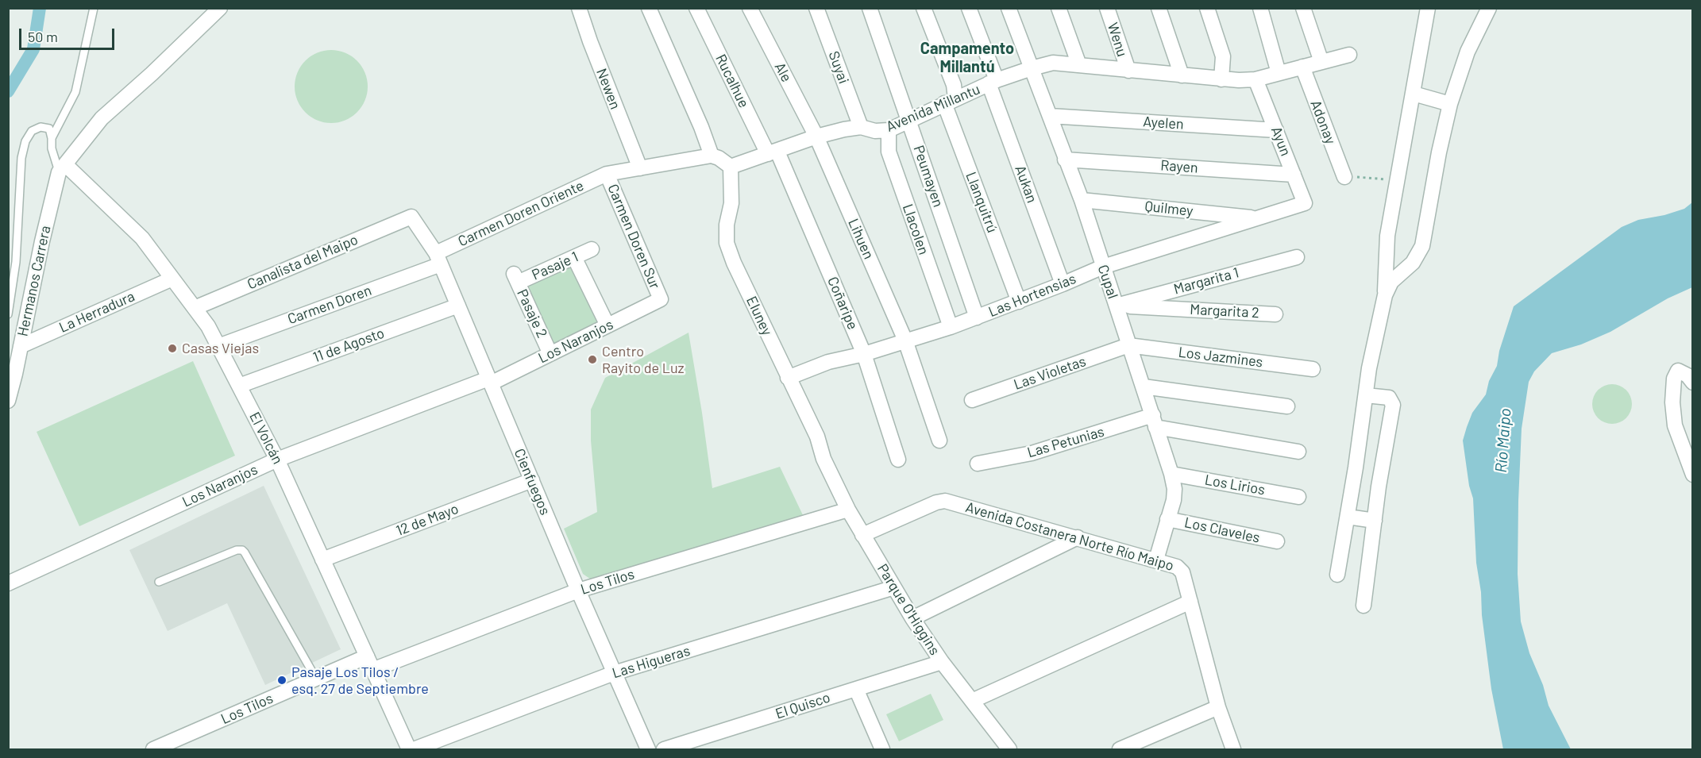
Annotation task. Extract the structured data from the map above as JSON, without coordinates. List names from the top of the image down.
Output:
{
  "streets": {
    "street": [
      "Wenu",
      "Suyai",
      "Ale",
      "Rucalhue",
      "Newen",
      "Avenida Millantu",
      "Adonay",
      "Ayelen",
      "Ayun",
      "Rayen",
      "Peumayen",
      "Aukan",
      "Llanquitrú",
      "Quilmey",
      "Carmen Doren Oriente",
      "Llacolen",
      "Carmen Doren Sur",
      "Lihuen",
      "Canalista del Maipo",
      "Pasaje 1",
      "Hermanos Carrera",
      "Margarita 1",
      "Cupal",
      "Las Hortensias",
      "Coñaripe",
      "Carmen Doren",
      "Margarita 2",
      "La Herradura",
      "Pasaje 2",
      "Eluney",
      "Los Naranjos",
      "11 de Agosto",
      "Los Jazmines",
      "Las Violetas",
      "El Volcán",
      "Las Petunias",
      "Cienfuegos",
      "Los Lirios",
      "12 de Mayo",
      "Los Claveles",
      "Avenida Costanera Norte Río Maipo",
      "Los Tilos",
      "Parque O'Higgins",
      "Las Higueras",
      "El Quisco"
    ]
  },
  "crossings": [
    ["Wenu", "Avenida Millantu"],
    ["Suyai", "Avenida Millantu"],
    ["Ale", "Avenida Millantu"],
    ["Ale", "Lihuen"],
    ["Rucalhue", "Avenida Millantu"],
    ["Rucalhue", "Coñaripe"],
    ["Avenida Millantu", "Adonay"],
    ["Avenida Millantu", "Ayun"],
    ["Avenida Millantu", "Peumayen"],
    ["Avenida Millantu", "Aukan"],
    ["Avenida Millantu", "Llanquitrú"],
    ["Avenida Millantu", "Llacolen"],
    ["Avenida Millantu", "Lihuen"],
    ["Avenida Millantu", "Cupal"],
    ["Avenida Millantu", "Coñaripe"],
    ["Avenida Millantu", "Eluney"],
    ["Ayelen", "Ayun"],
    ["Ayelen", "Cupal"],
    ["Ayun", "Rayen"],
    ["Ayun", "Las Hortensias"],
    ["Rayen", "Cupal"],
    ["Peumayen", "Las Hortensias"],
    ["Aukan", "Las Hortensias"],
    ["Llanquitrú", "Las Hortensias"],
    ["Quilmey", "Cupal"],
    ["Quilmey", "Las Hortensias"],
    ["Carmen Doren Oriente", "Carmen Doren Sur"],
    ["Carmen Doren Oriente", "Carmen Doren"],
    ["Carmen Doren Oriente", "Cienfuegos"],
    ["Llacolen", "Las Hortensias"],
    ["Carmen Doren Sur", "Los Naranjos"],
    ["Lihuen", "Las Hortensias"],
    ["Canalista del Maipo", "El Volcán"],
    ["Canalista del Maipo", "Cienfuegos"],
    ["Pasaje 1", "Pasaje 2"],
    ["Hermanos Carrera", "La Herradura"],
    ["Hermanos Carrera", "El Volcán"],
    ["Margarita 1", "Cupal"],
    ["Margarita 1", "Margarita 2"],
    ["Cupal", "Las Hortensias"],
    ["Cupal", "Margarita 2"],
    ["Cupal", "Los Jazmines"],
    ["Cupal", "Las Violetas"],
    ["Cupal", "Las Petunias"],
    ["Cupal", "Los Lirios"],
    ["Cupal", "Los Claveles"],
    ["Cupal", "Avenida Costanera Norte Río Maipo"],
    ["Las Hortensias", "Coñaripe"],
    ["Las Hortensias", "Eluney"],
    ["Carmen Doren", "El Volcán"],
    ["Carmen Doren", "Cienfuegos"],
    ["La Herradura", "El Volcán"],
    ["Pasaje 2", "Los Naranjos"],
    ["Eluney", "Parque O'Higgins"],
    ["Los Naranjos", "El Volcán"],
    ["Los Naranjos", "Cienfuegos"],
    ["11 de Agosto", "El Volcán"],
    ["11 de Agosto", "Cienfuegos"],
    ["Los Jazmines", "Las Violetas"],
    ["El Volcán", "12 de Mayo"],
    ["El Volcán", "Los Tilos"],
    ["Cienfuegos", "12 de Mayo"],
    ["Cienfuegos", "Los Tilos"],
    ["Cienfuegos", "Las Higueras"],
    ["Avenida Costanera Norte Río Maipo", "Parque O'Higgins"],
    ["Los Tilos", "Parque O'Higgins"],
    ["Parque O'Higgins", "Las Higueras"],
    ["Parque O'Higgins", "El Quisco"]
  ],
  "districts": ["Campamento Millantú"],
  "water": ["Río Maipo"],
  "places": ["Casas Viejas", "Centro Rayito de Luz", "Pasaje Los Tilos / esq. 27 de Septiembre"],
  "scale_bar": "50 m"
}
